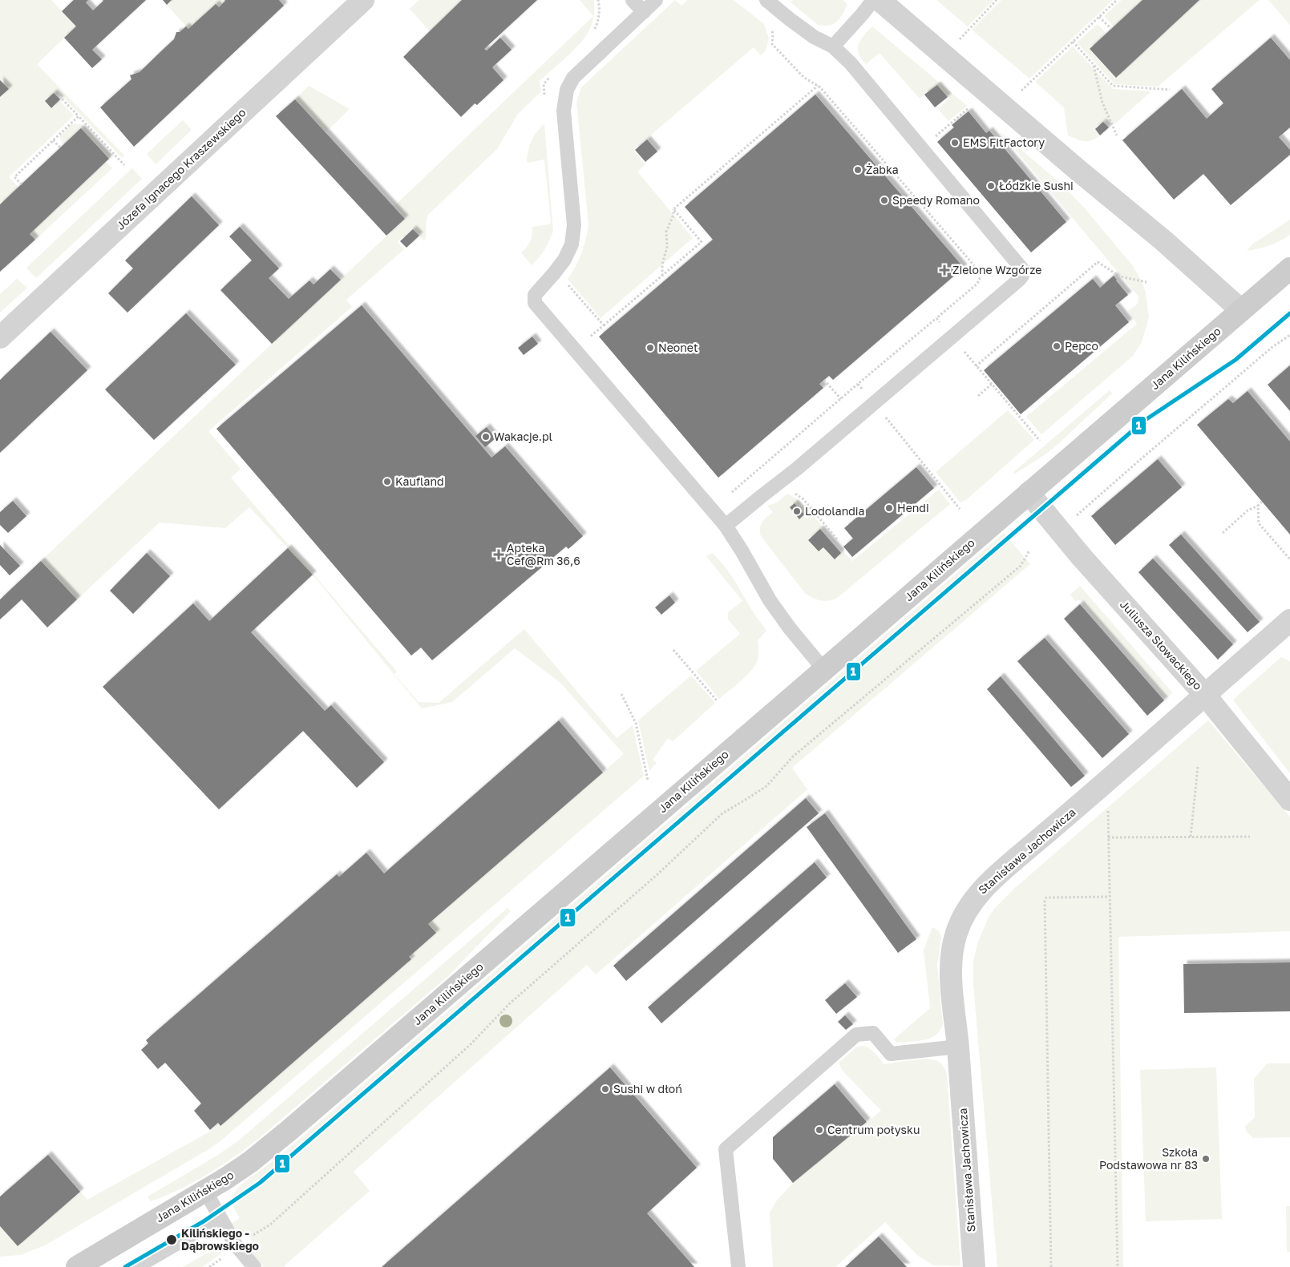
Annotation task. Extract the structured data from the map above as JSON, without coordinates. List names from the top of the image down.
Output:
{
  "streets": {
    "street": [
      "Józefa Ignacego Kraszewskiego",
      "Jana Kilińskiego",
      "Juliusza Słowackiego",
      "Stanisława Jachowicza"
    ]
  },
  "crossings": [
    ["Jana Kilińskiego", "Juliusza Słowackiego"],
    ["Juliusza Słowackiego", "Stanisława Jachowicza"]
  ],
  "places": {
    "other": [
      "EMS FitFactory",
      "Żabka",
      "Łódzkie Sushi",
      "Speedy Romano",
      "Pepco",
      "Neonet",
      "Wakacje.pl",
      "Kaufland",
      "Hendi",
      "Lodolandia",
      "Sushi w dłoń",
      "Centrum połysku",
      "Szkoła Podstawowa nr 83",
      "Kilińskiego - Dąbrowskiego"
    ],
    "health": ["Zielone Wzgórze", "Apteka Cef@Rm 36,6"]
  },
  "lines": ["transit line 1"]
}
